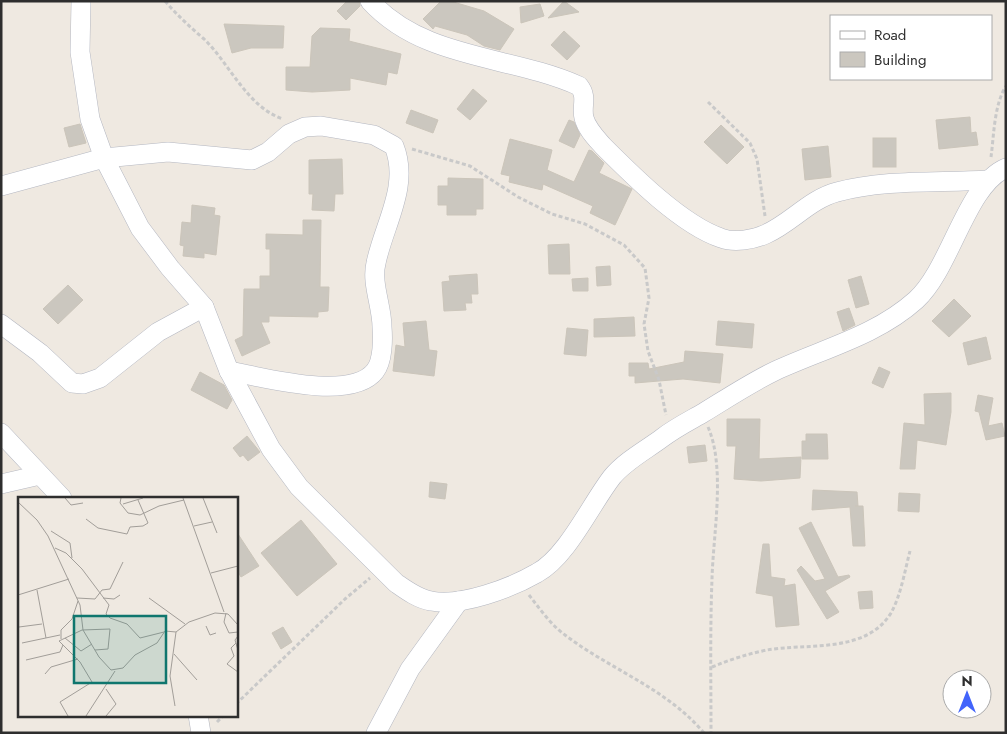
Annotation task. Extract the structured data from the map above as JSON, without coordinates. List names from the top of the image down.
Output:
{
  "legend": ["Road", "Building"],
  "north": "top"
}
